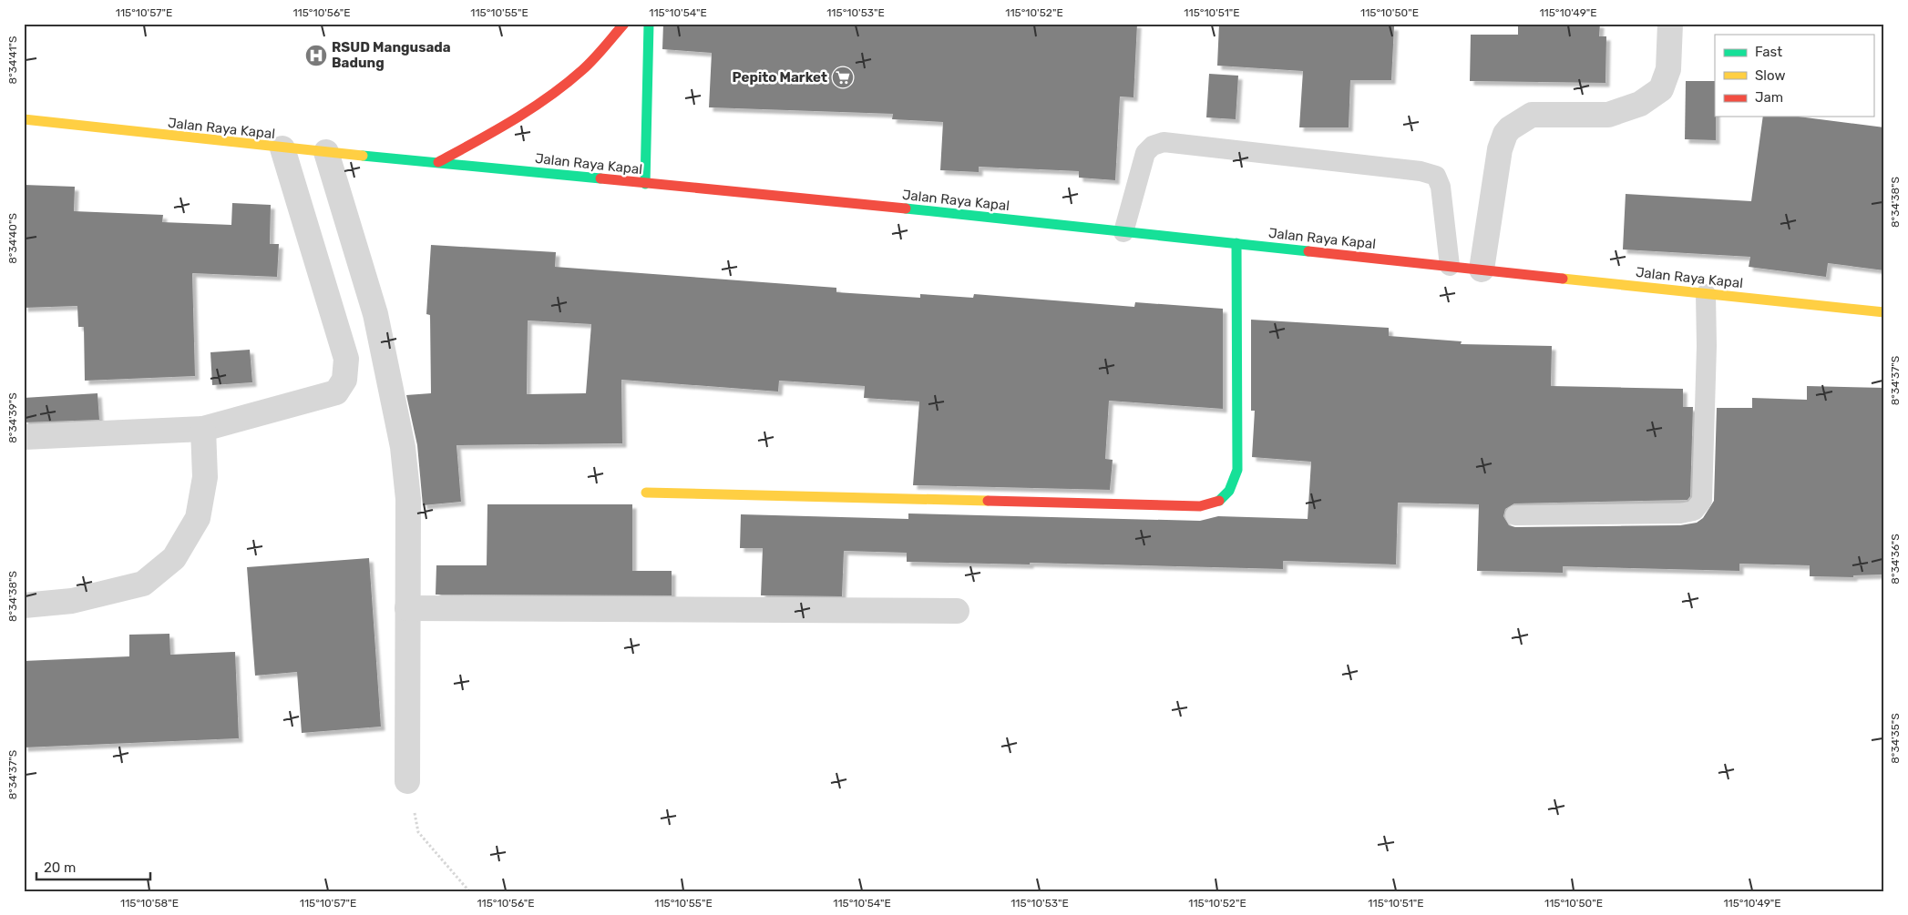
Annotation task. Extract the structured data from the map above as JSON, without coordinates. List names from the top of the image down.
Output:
{
  "streets": {
    "main road": ["Jalan Raya Kapal"]
  },
  "places": {
    "hospital": ["RSUD Mangusada Badung"],
    "supermarket": ["Pepito Market"]
  },
  "legend": ["Fast", "Slow", "Jam"],
  "scale_bar": "20 m",
  "coordinates": [
    "115°10'57\"E",
    "115°10'56\"E",
    "115°10'55\"E",
    "115°10'54\"E",
    "115°10'53\"E",
    "115°10'52\"E",
    "115°10'51\"E",
    "115°10'50\"E",
    "115°10'49\"E",
    "8°34'41\"S",
    "8°34'38\"S",
    "8°34'40\"S",
    "8°34'37\"S",
    "8°34'39\"S",
    "8°34'36\"S",
    "8°34'35\"S",
    "115°10'58\"E"
  ]
}
